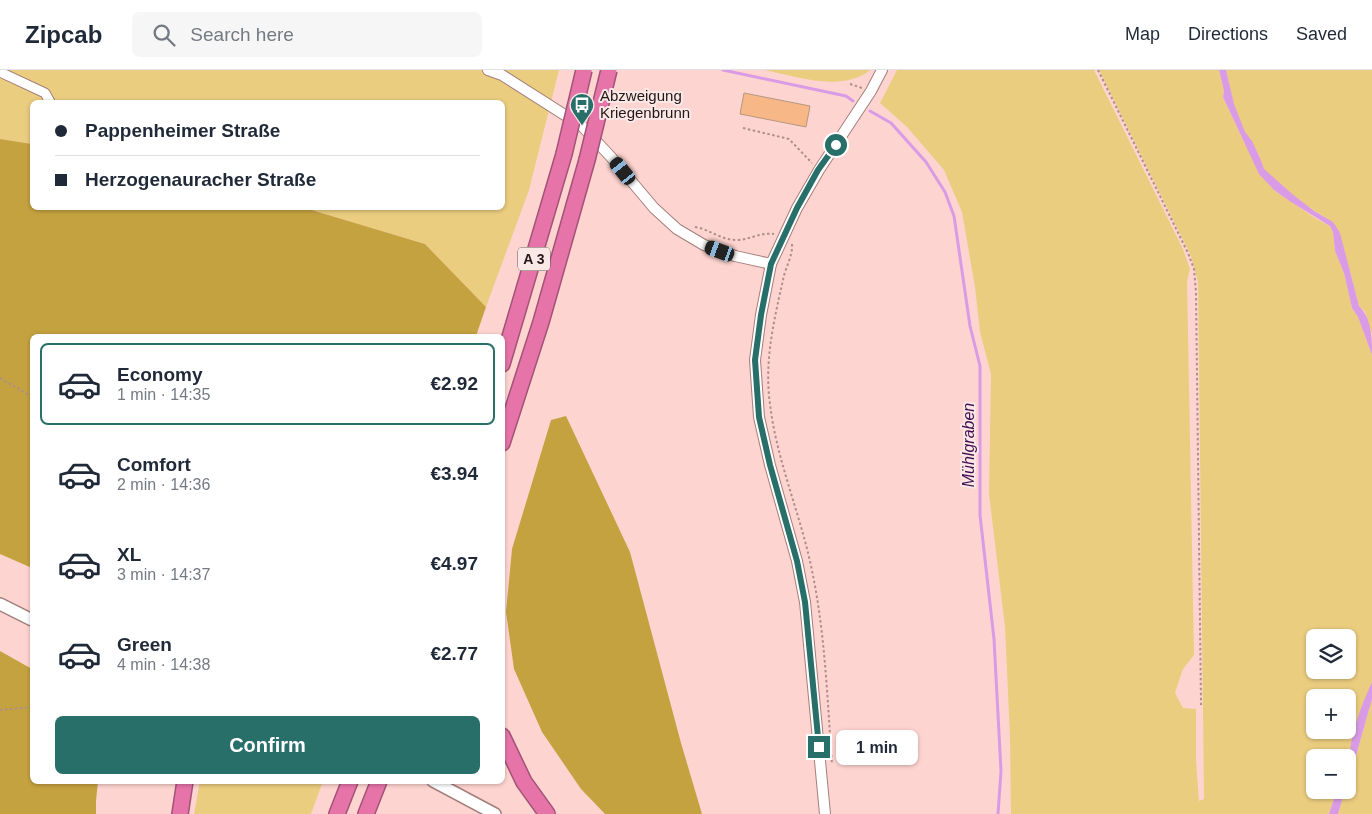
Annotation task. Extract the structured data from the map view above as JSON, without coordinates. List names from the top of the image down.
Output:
{
  "streets": {
    "highway": ["A 3"]
  },
  "water": ["Mühlgraben"],
  "places": {
    "bus stop": ["Abzweigung Kriegenbrunn"]
  },
  "page": {
    "header": "Zipcab",
    "search": "Search here",
    "nav": ["Map", "Directions", "Saved"],
    "banner": ["Pappenheimer Straße", "Herzogenauracher Straße"],
    "list": [
      {
        "name": "Economy",
        "note": "1 min · 14:35",
        "value": "€2.92"
      },
      {
        "name": "Comfort",
        "note": "2 min · 14:36",
        "value": "€3.94"
      },
      {
        "name": "XL",
        "note": "3 min · 14:37",
        "value": "€4.97"
      },
      {
        "name": "Green",
        "note": "4 min · 14:38",
        "value": "€2.77"
      }
    ],
    "map_buttons": ["+", "−"],
    "buttons": "Confirm",
    "bubble": "1 min"
  }
}
